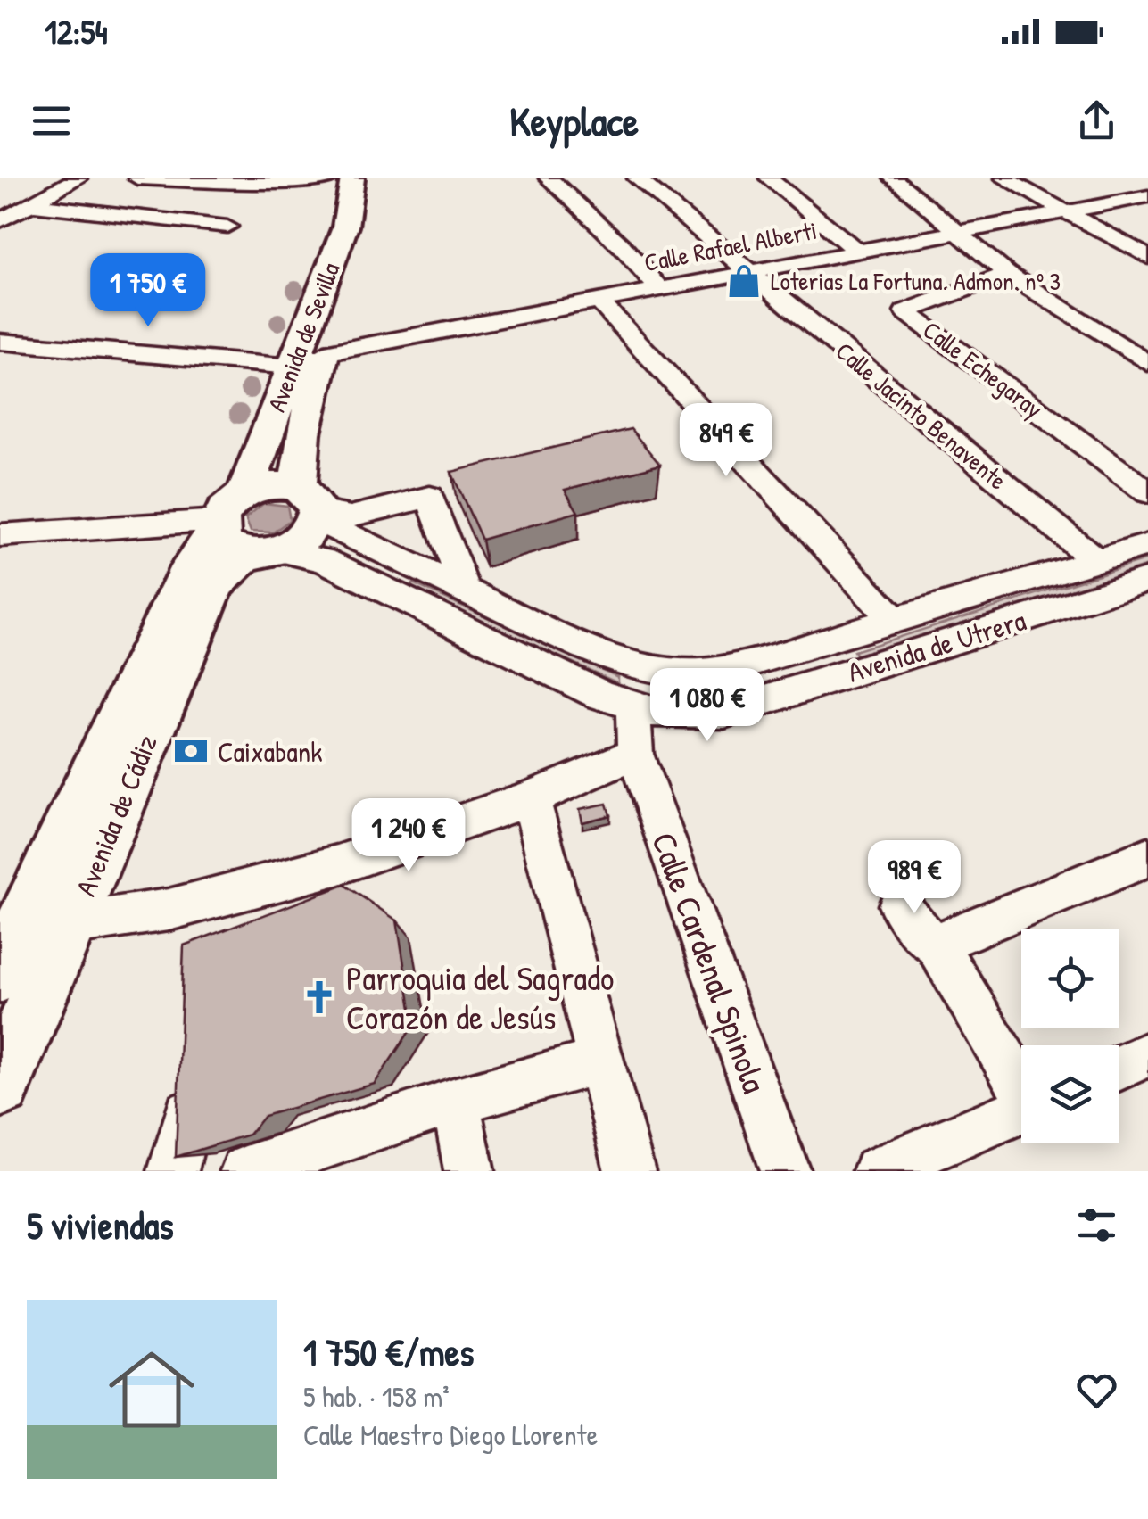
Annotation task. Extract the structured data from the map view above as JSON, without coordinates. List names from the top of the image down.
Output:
{
  "streets": {
    "main road": ["Avenida de Sevilla", "Avenida de Cádiz"],
    "street": [
      "Calle Rafael Alberti",
      "Calle Echegaray",
      "Calle Jacinto Benavente",
      "Avenida de Utrera",
      "Calle Cardenal Spinola"
    ]
  },
  "crossings": [
    ["Calle Rafael Alberti", "Avenida de Sevilla"],
    ["Calle Rafael Alberti", "Calle Jacinto Benavente"],
    ["Avenida de Sevilla", "Avenida de Utrera"],
    ["Avenida de Sevilla", "Avenida de Cádiz"],
    ["Calle Jacinto Benavente", "Avenida de Utrera"],
    ["Avenida de Utrera", "Avenida de Cádiz"],
    ["Avenida de Utrera", "Calle Cardenal Spinola"]
  ],
  "places": {
    "shop": ["Loterias La Fortuna. Admon. nº 3"],
    "bank": ["Caixabank"],
    "church": ["Parroquia del Sagrado Corazón de Jesús"]
  },
  "page": {
    "status": "12:54",
    "header": "Keyplace",
    "price": [
      "1 750 €",
      "849 €",
      "1 080 €",
      "1 240 €",
      "989 €"
    ],
    "heading": "5 viviendas",
    "list": [
      {
        "name": "1 750 €/mes",
        "note": "5 hab. · 158 m² · Calle Maestro Diego Llorente"
      }
    ]
  }
}
